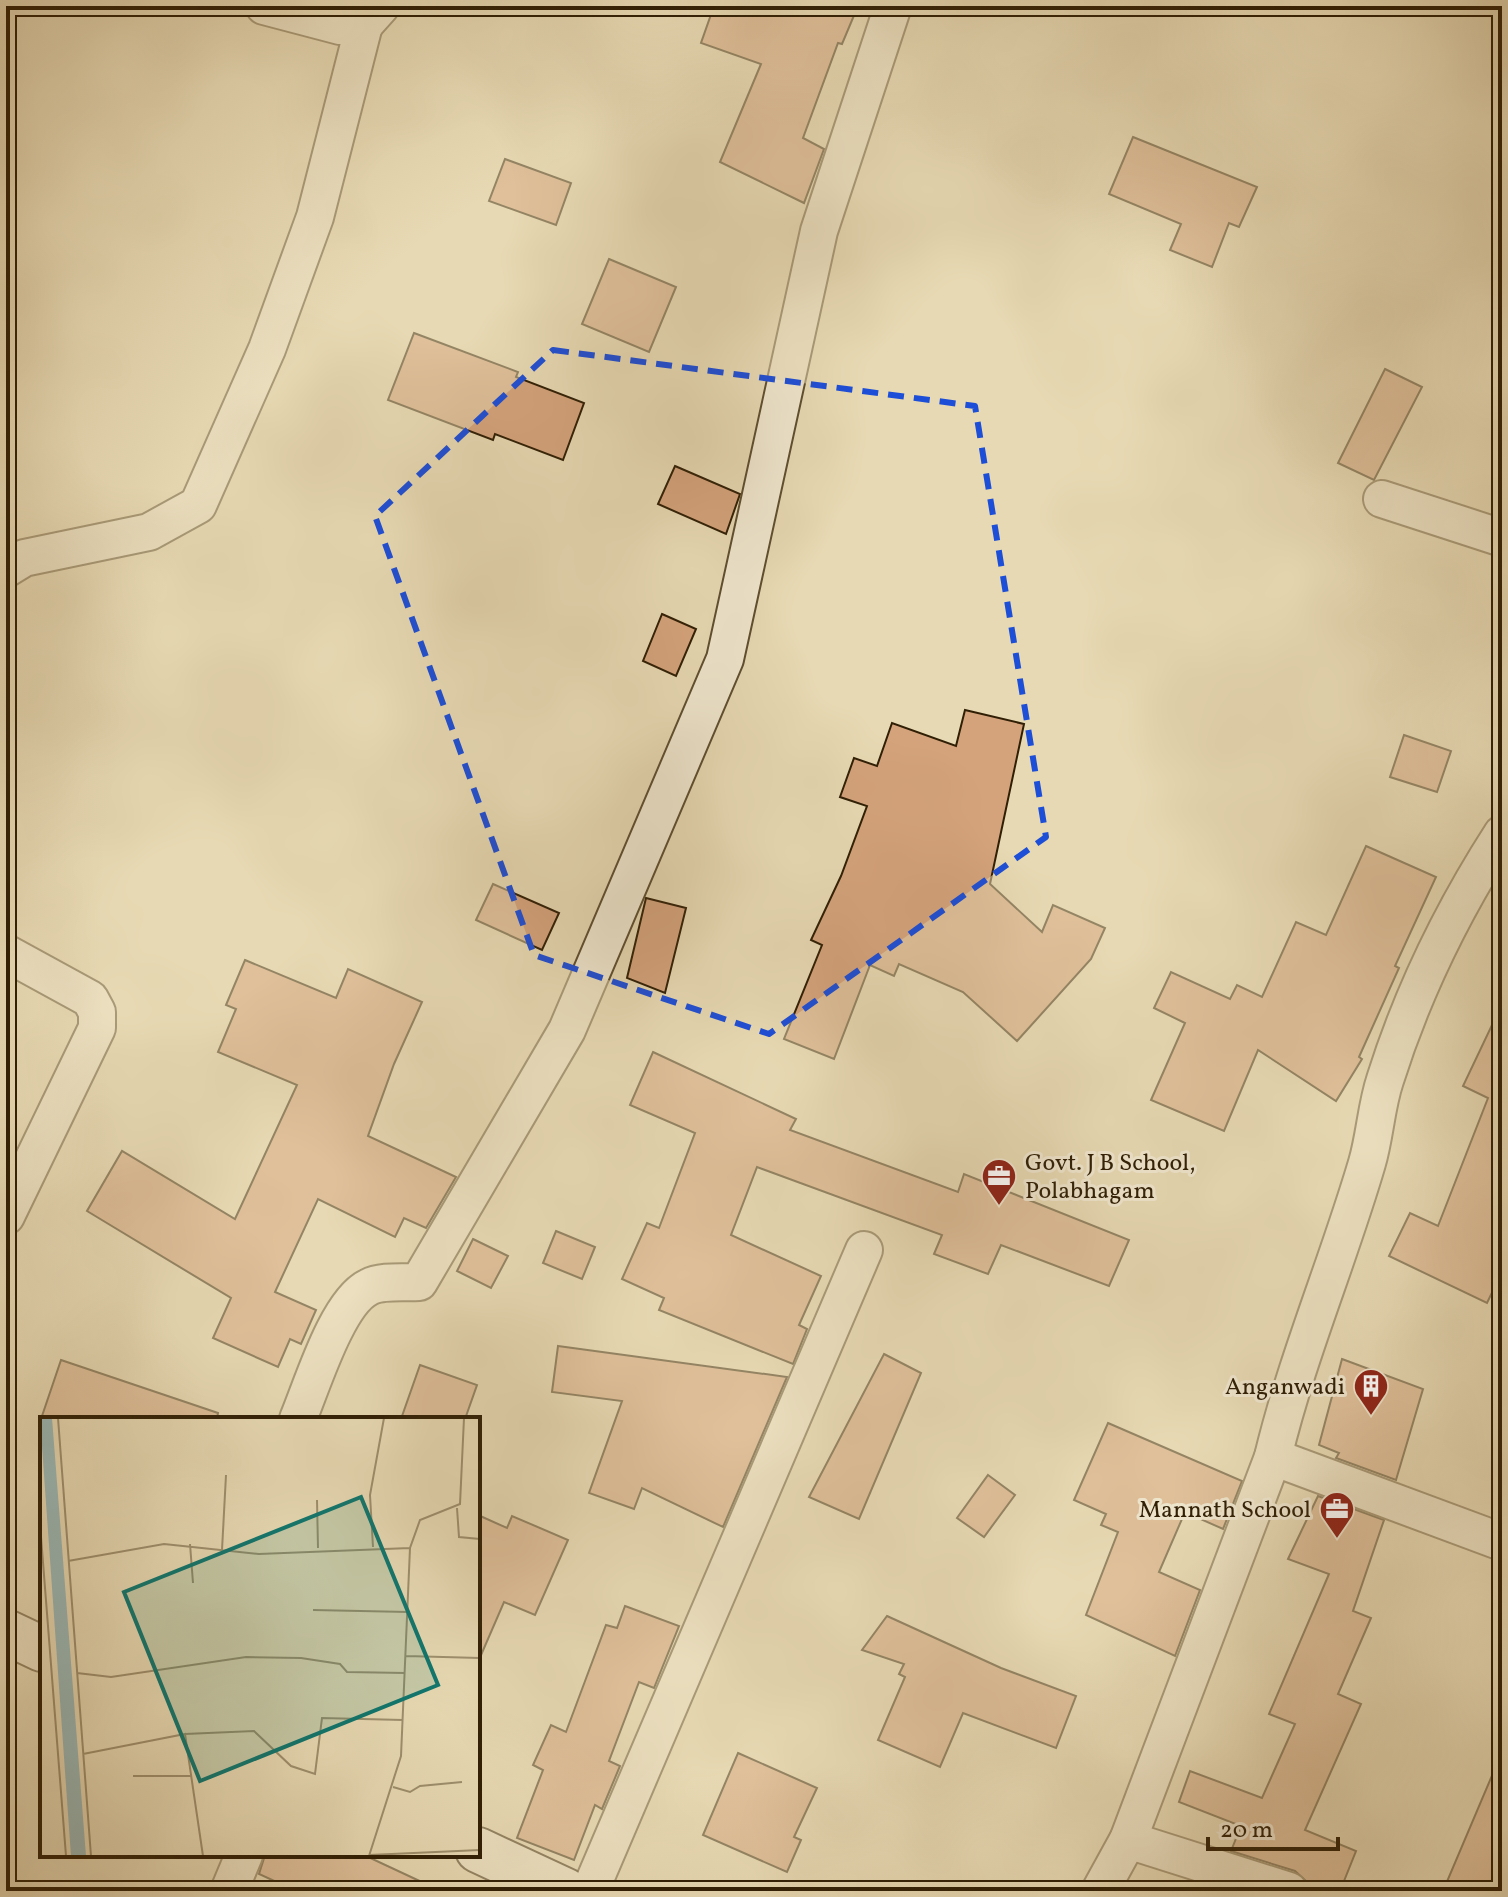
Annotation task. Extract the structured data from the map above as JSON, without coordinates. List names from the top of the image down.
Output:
{
  "places": {
    "office": ["Govt. J B School, Polabhagam", "Mannath School"],
    "building": ["Anganwadi"]
  },
  "scale_bar": "20 m"
}
